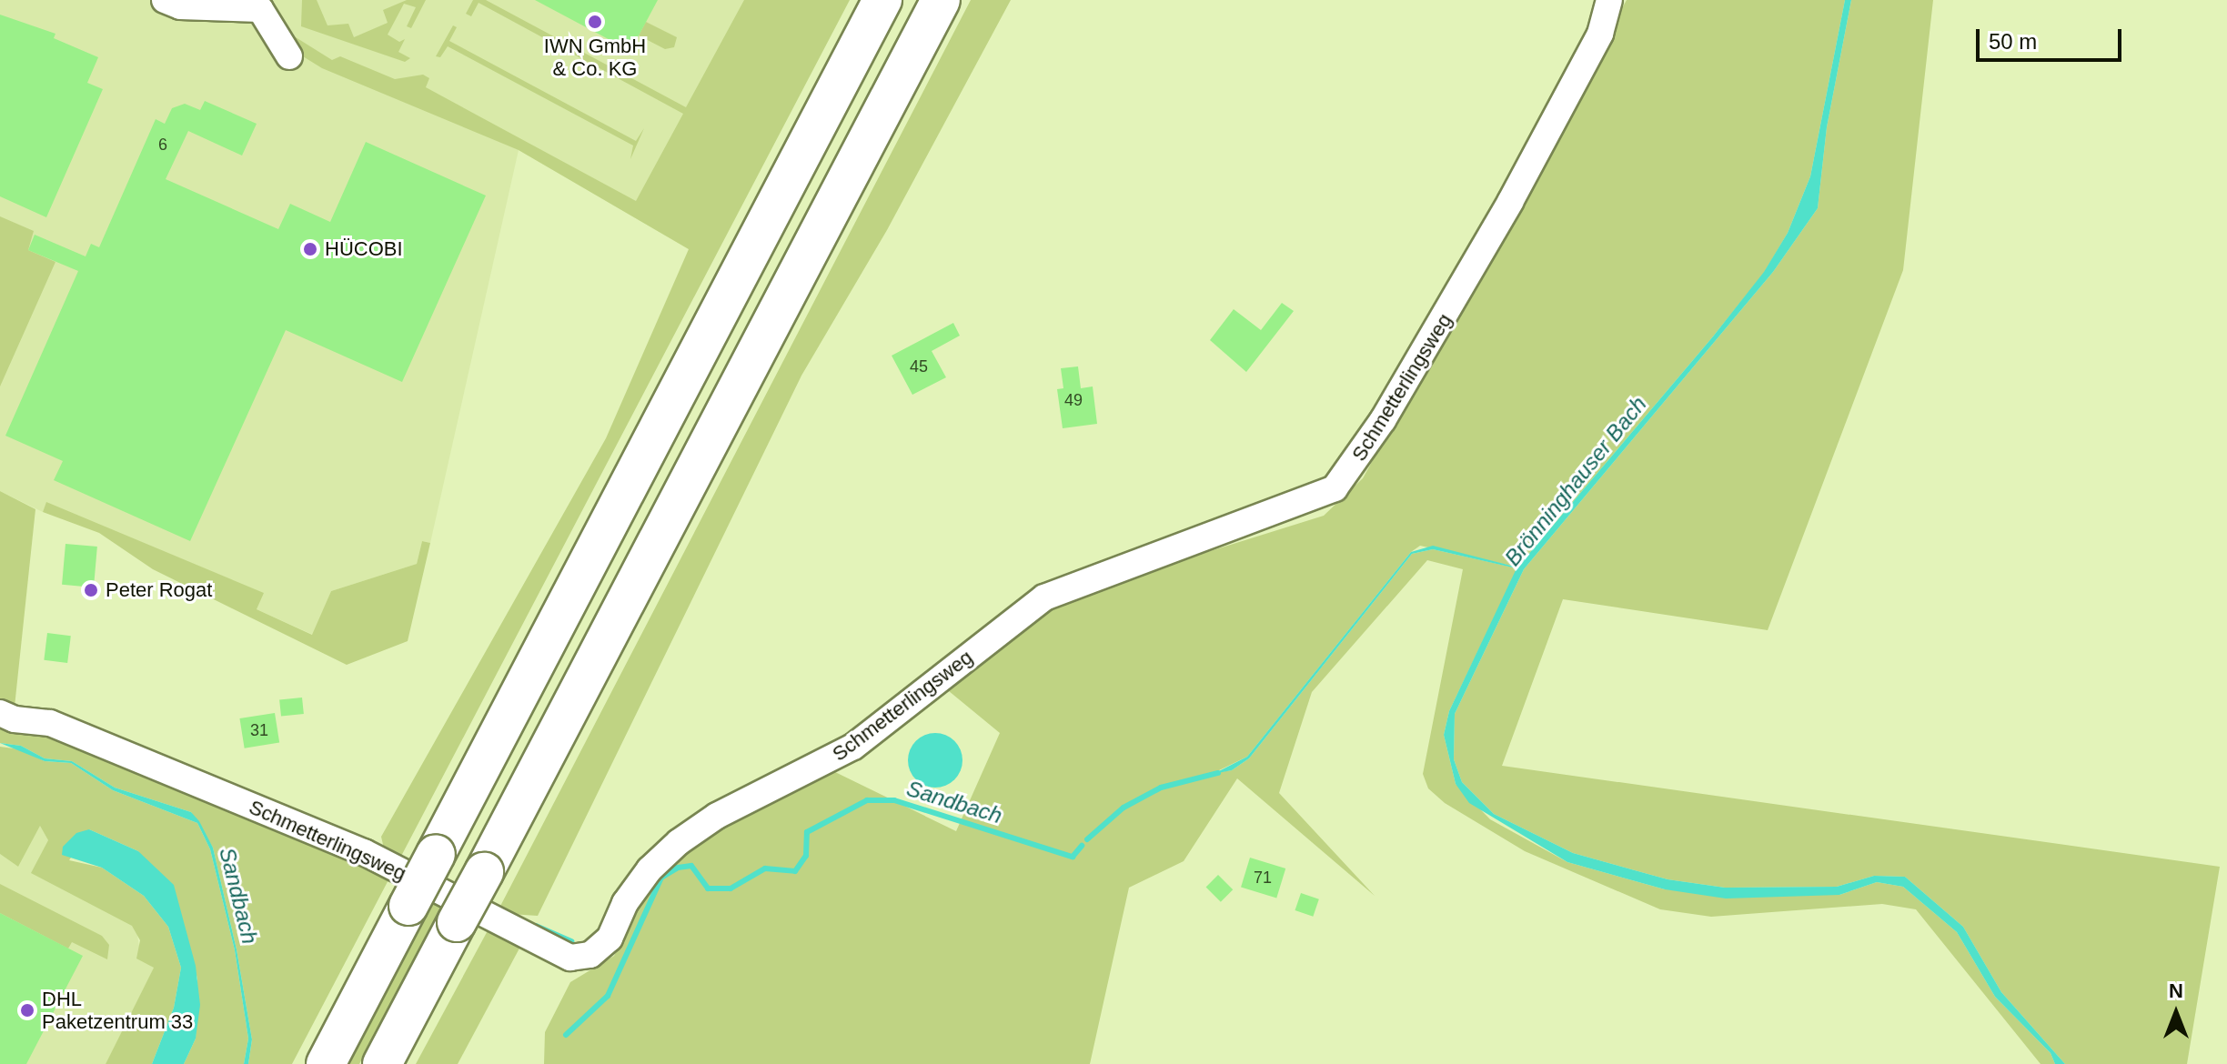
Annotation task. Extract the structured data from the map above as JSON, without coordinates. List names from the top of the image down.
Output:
{
  "streets": {
    "street": ["Schmetterlingsweg"]
  },
  "water": ["Brönninghauser Bach", "Sandbach"],
  "places": [
    "IWN GmbH & Co. KG",
    "HÜCOBI",
    "Peter Rogat",
    "DHL Paketzentrum 33"
  ],
  "house_numbers": [
    "6",
    "45",
    "49",
    "31",
    "71"
  ],
  "scale_bar": "50 m",
  "north": "top"
}
